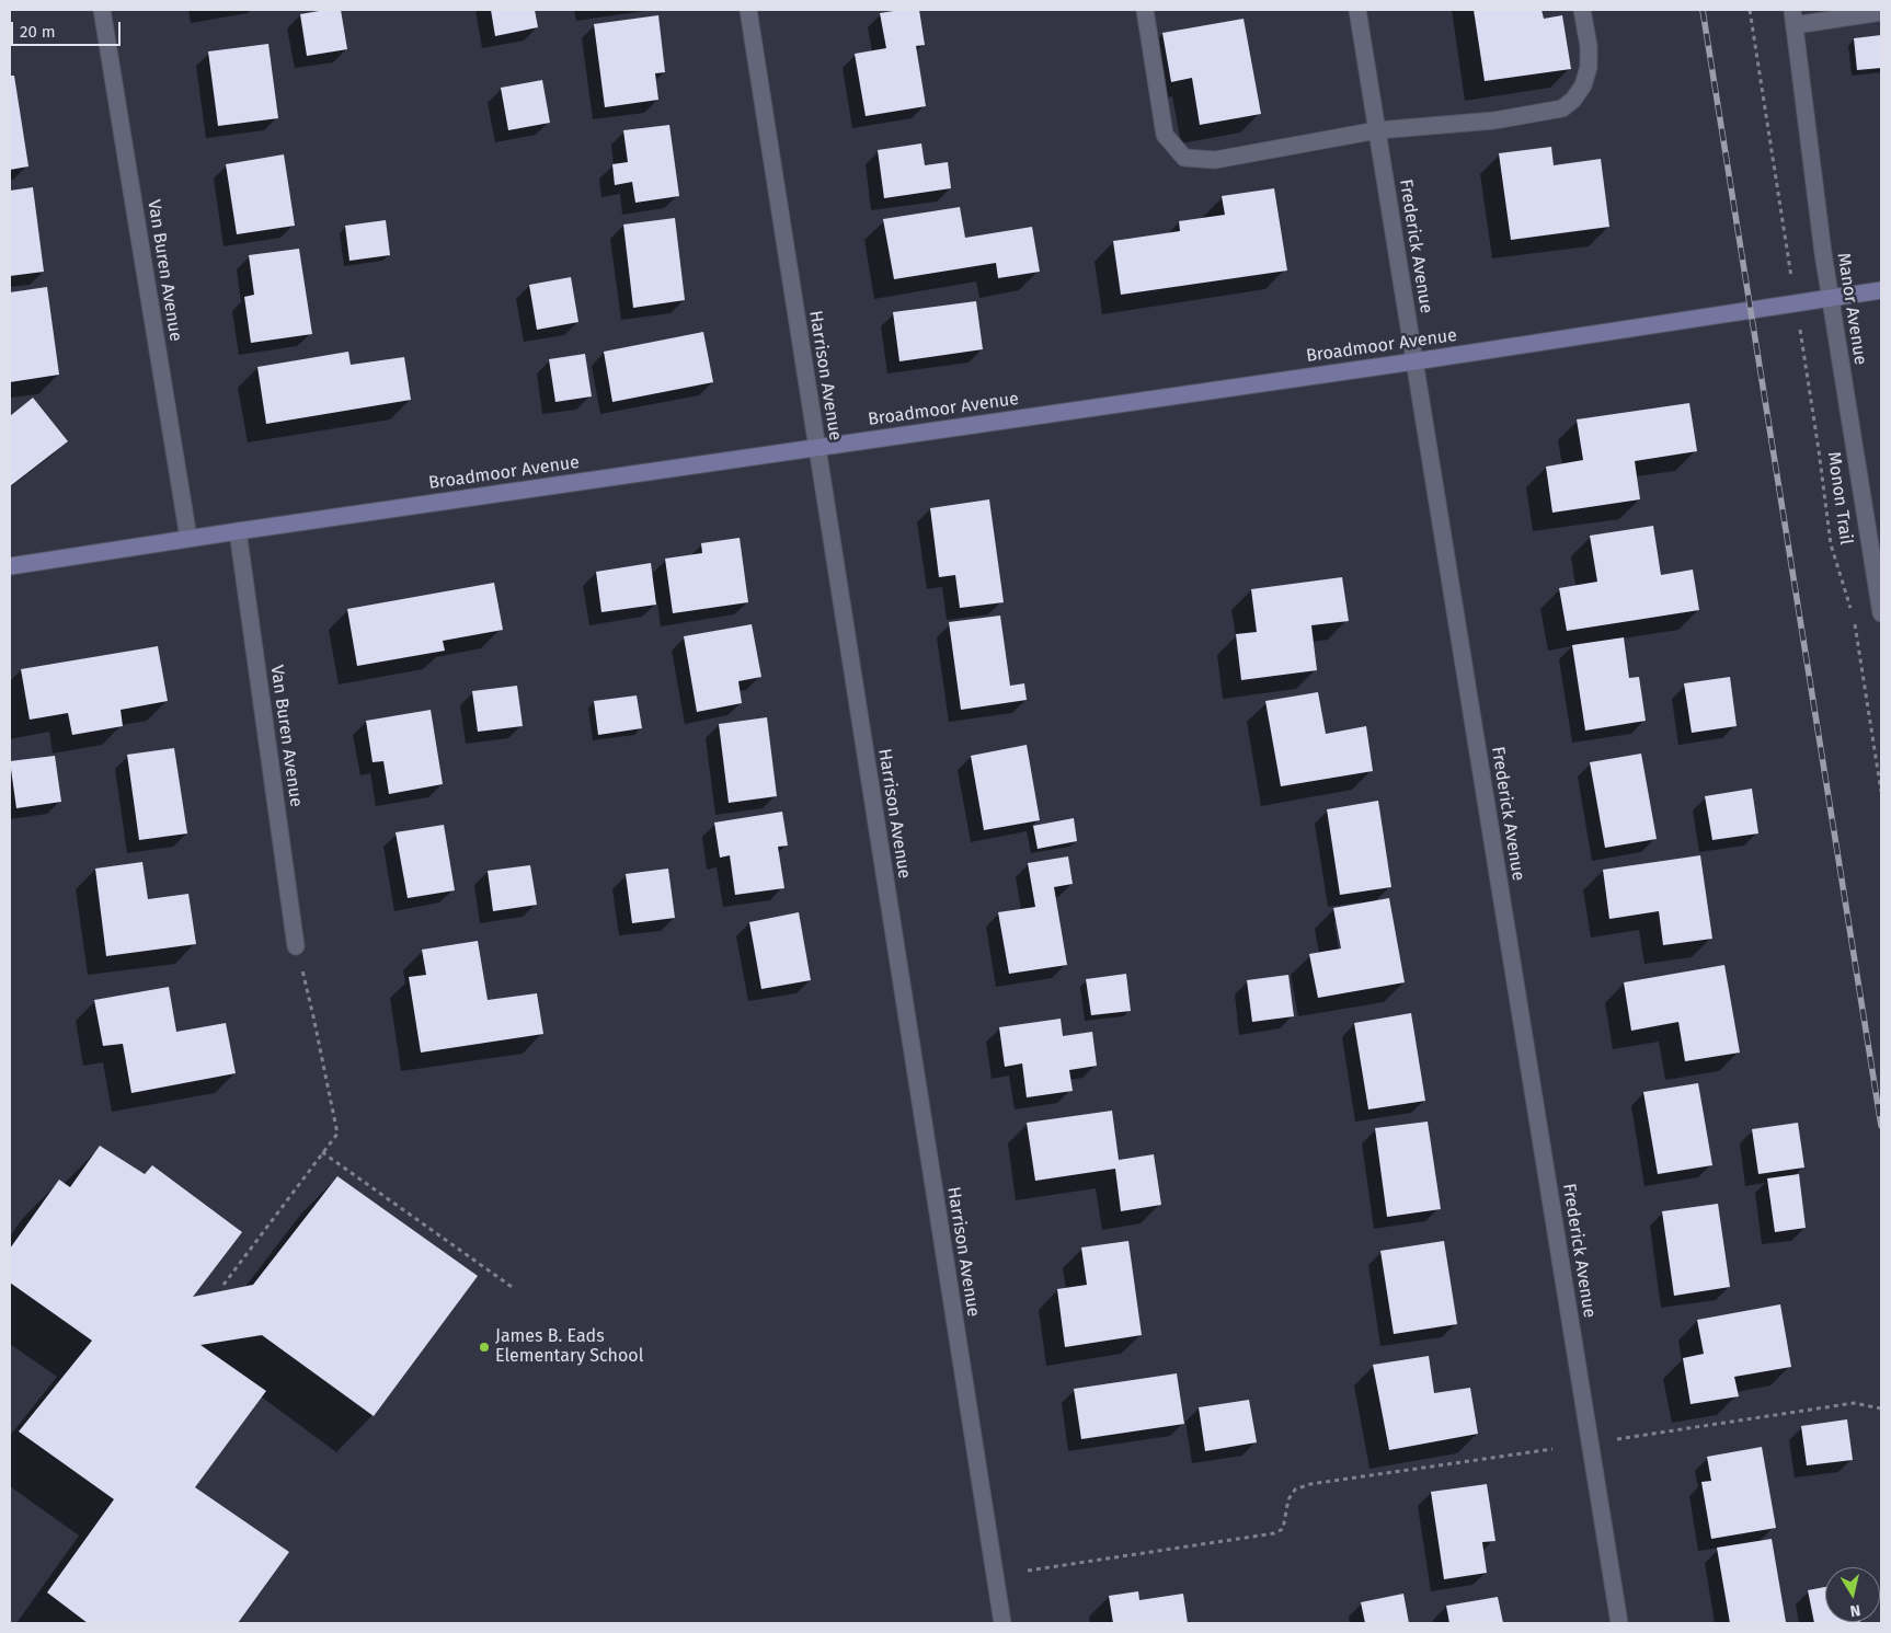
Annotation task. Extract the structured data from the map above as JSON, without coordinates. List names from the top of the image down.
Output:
{
  "streets": {
    "street": [
      "Frederick Avenue",
      "Van Buren Avenue",
      "Manor Avenue",
      "Broadmoor Avenue",
      "Harrison Avenue"
    ],
    "path": ["Monon Trail"]
  },
  "crossings": [
    ["Frederick Avenue", "Broadmoor Avenue"],
    ["Van Buren Avenue", "Broadmoor Avenue"],
    ["Manor Avenue", "Broadmoor Avenue"],
    ["Broadmoor Avenue", "Harrison Avenue"]
  ],
  "places": ["James B. Eads Elementary School"],
  "scale_bar": "20 m",
  "north": "bottom"
}
